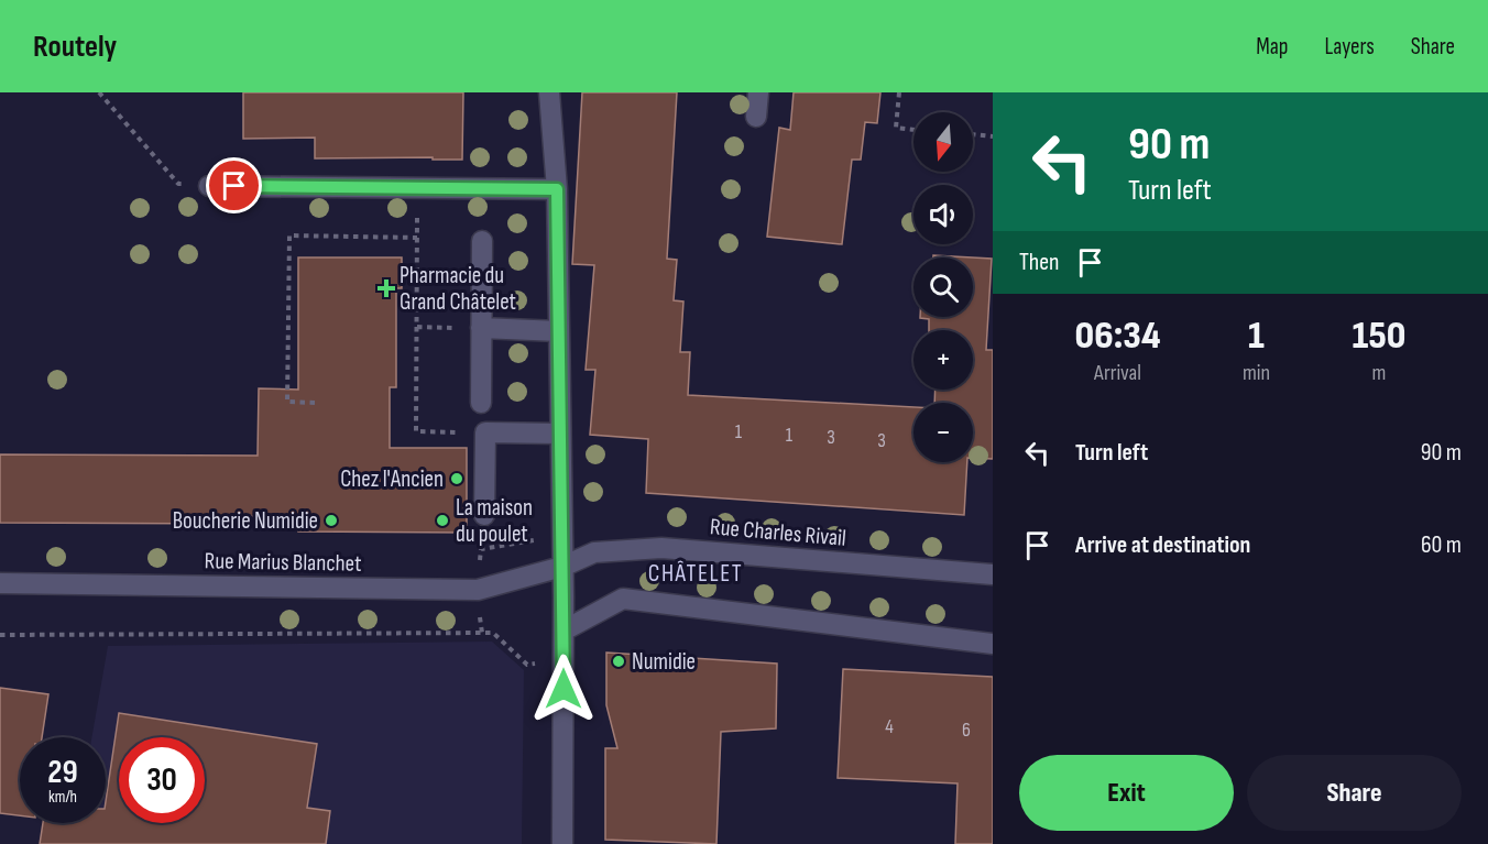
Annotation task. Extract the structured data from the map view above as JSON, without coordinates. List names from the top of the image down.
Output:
{
  "streets": {
    "street": ["Rue Charles Rivail", "Rue Marius Blanchet"]
  },
  "crossings": [
    ["Rue Charles Rivail", "Rue Marius Blanchet"]
  ],
  "districts": ["CHÂTELET"],
  "places": {
    "health": ["Pharmacie du Grand Châtelet"],
    "other": [
      "Chez l'Ancien",
      "Boucherie Numidie",
      "La maison du poulet",
      "Numidie"
    ]
  },
  "house_numbers": [
    "1",
    "1",
    "3",
    "3",
    "4",
    "6"
  ],
  "north": "bottom",
  "page": {
    "header": "Routely",
    "nav": ["Map", "Layers", "Share"],
    "turn": ["90 m", "Turn left"],
    "map_buttons": ["+", "−"],
    "then": "Then",
    "eta": [
      "06:34",
      "Arrival",
      "1",
      "min",
      "150",
      "m"
    ],
    "list": [
      {
        "name": "Turn left",
        "value": "90 m"
      },
      {
        "name": "Arrive at destination",
        "value": "60 m"
      }
    ],
    "speed": "29 km/h",
    "limit": "30",
    "buttons": ["Exit", "Share"]
  }
}
